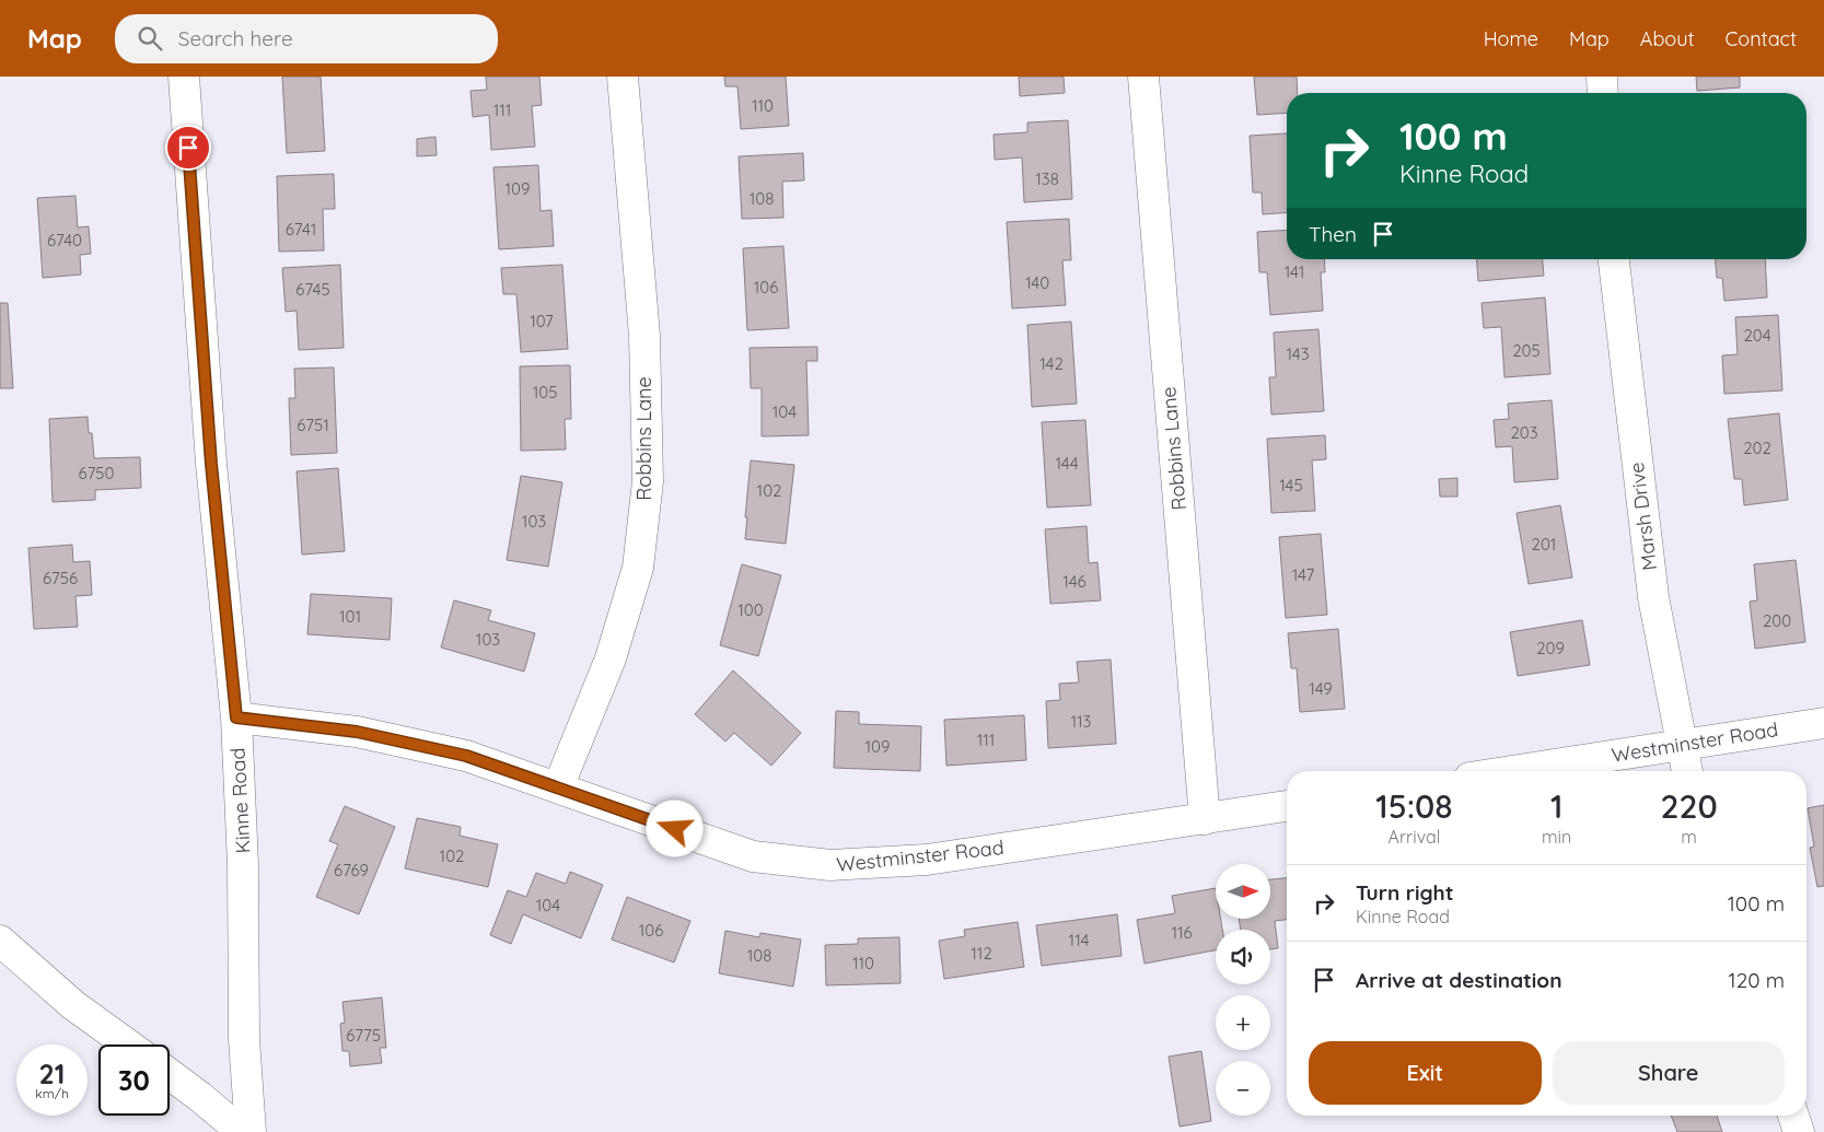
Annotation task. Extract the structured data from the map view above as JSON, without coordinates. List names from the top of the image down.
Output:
{
  "streets": {
    "street": [
      "Robbins Lane",
      "Marsh Drive",
      "Westminster Road",
      "Kinne Road"
    ]
  },
  "crossings": [
    ["Robbins Lane", "Westminster Road"],
    ["Marsh Drive", "Westminster Road"],
    ["Westminster Road", "Kinne Road"]
  ],
  "house_numbers": [
    "110",
    "111",
    "138",
    "109",
    "108",
    "6741",
    "6740",
    "141",
    "140",
    "106",
    "6745",
    "107",
    "204",
    "205",
    "143",
    "142",
    "105",
    "104",
    "6751",
    "203",
    "202",
    "144",
    "6750",
    "145",
    "102",
    "103",
    "201",
    "147",
    "6756",
    "146",
    "100",
    "101",
    "200",
    "103",
    "209",
    "149",
    "113",
    "111",
    "109",
    "102",
    "6769",
    "104",
    "106",
    "116",
    "114",
    "112",
    "108",
    "110",
    "6775"
  ],
  "north": "right",
  "page": {
    "header": "Map",
    "search": "Search here",
    "nav": [
      "Home",
      "Map",
      "About",
      "Contact"
    ],
    "turn": ["100 m", "Kinne Road"],
    "then": "Then",
    "eta": [
      "15:08",
      "Arrival",
      "1",
      "min",
      "220",
      "m"
    ],
    "map_buttons": ["+", "−"],
    "list": [
      {
        "name": "Turn right",
        "note": "Kinne Road",
        "value": "100 m"
      },
      {
        "name": "Arrive at destination",
        "value": "120 m"
      }
    ],
    "buttons": ["Exit", "Share"],
    "speed": "21 km/h",
    "limit": "30"
  }
}
